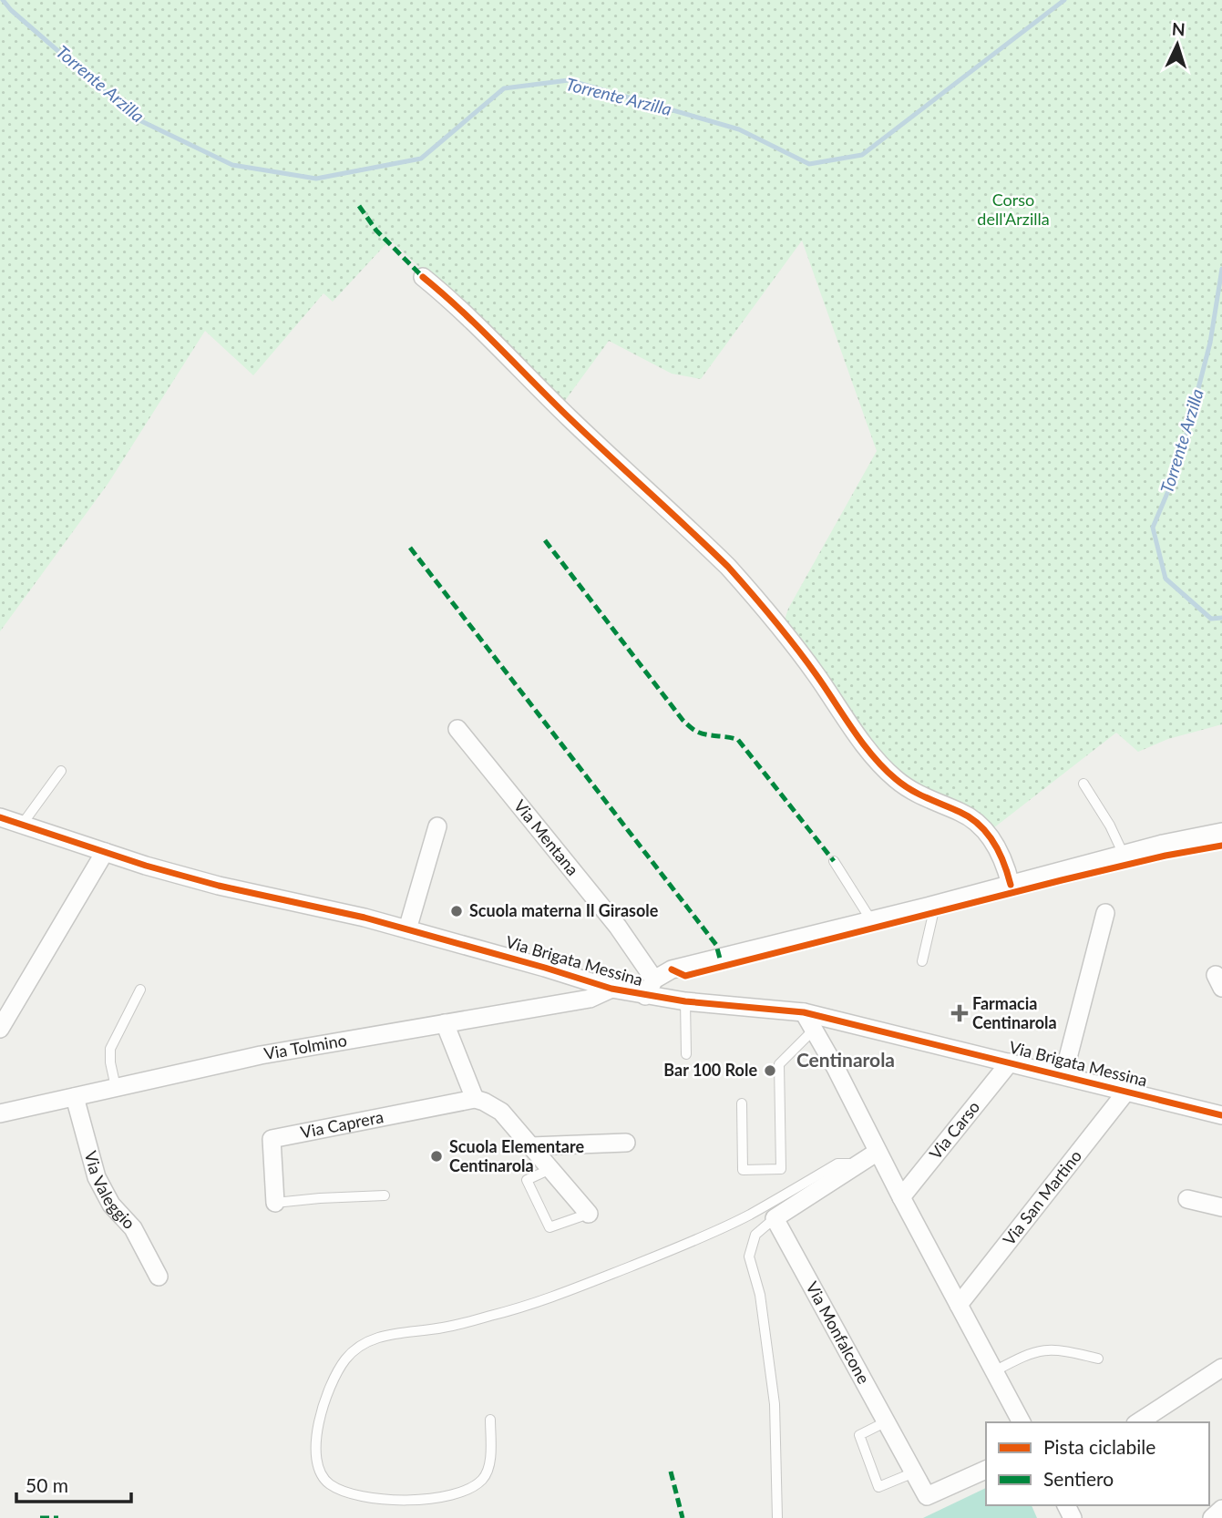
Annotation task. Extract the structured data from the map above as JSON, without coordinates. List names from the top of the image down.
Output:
{
  "streets": {
    "street": [
      "Via Mentana",
      "Via Brigata Messina",
      "Via Tolmino",
      "Via Caprera",
      "Via Carso",
      "Via Valeggio",
      "Via San Martino",
      "Via Monfalcone"
    ]
  },
  "crossings": [
    ["Via Brigata Messina", "Via Tolmino"],
    ["Via Brigata Messina", "Via Carso"],
    ["Via Brigata Messina", "Via San Martino"],
    ["Via Tolmino", "Via Valeggio"]
  ],
  "districts": ["Centinarola"],
  "water": ["Torrente Arzilla"],
  "parks": ["Corso dell'Arzilla"],
  "places": {
    "other": ["Scuola materna Il Girasole", "Bar 100 Role", "Scuola Elementare Centinarola"],
    "health": ["Farmacia Centinarola"]
  },
  "legend": ["Pista ciclabile", "Sentiero"],
  "scale_bar": "50 m",
  "north": "top"
}
